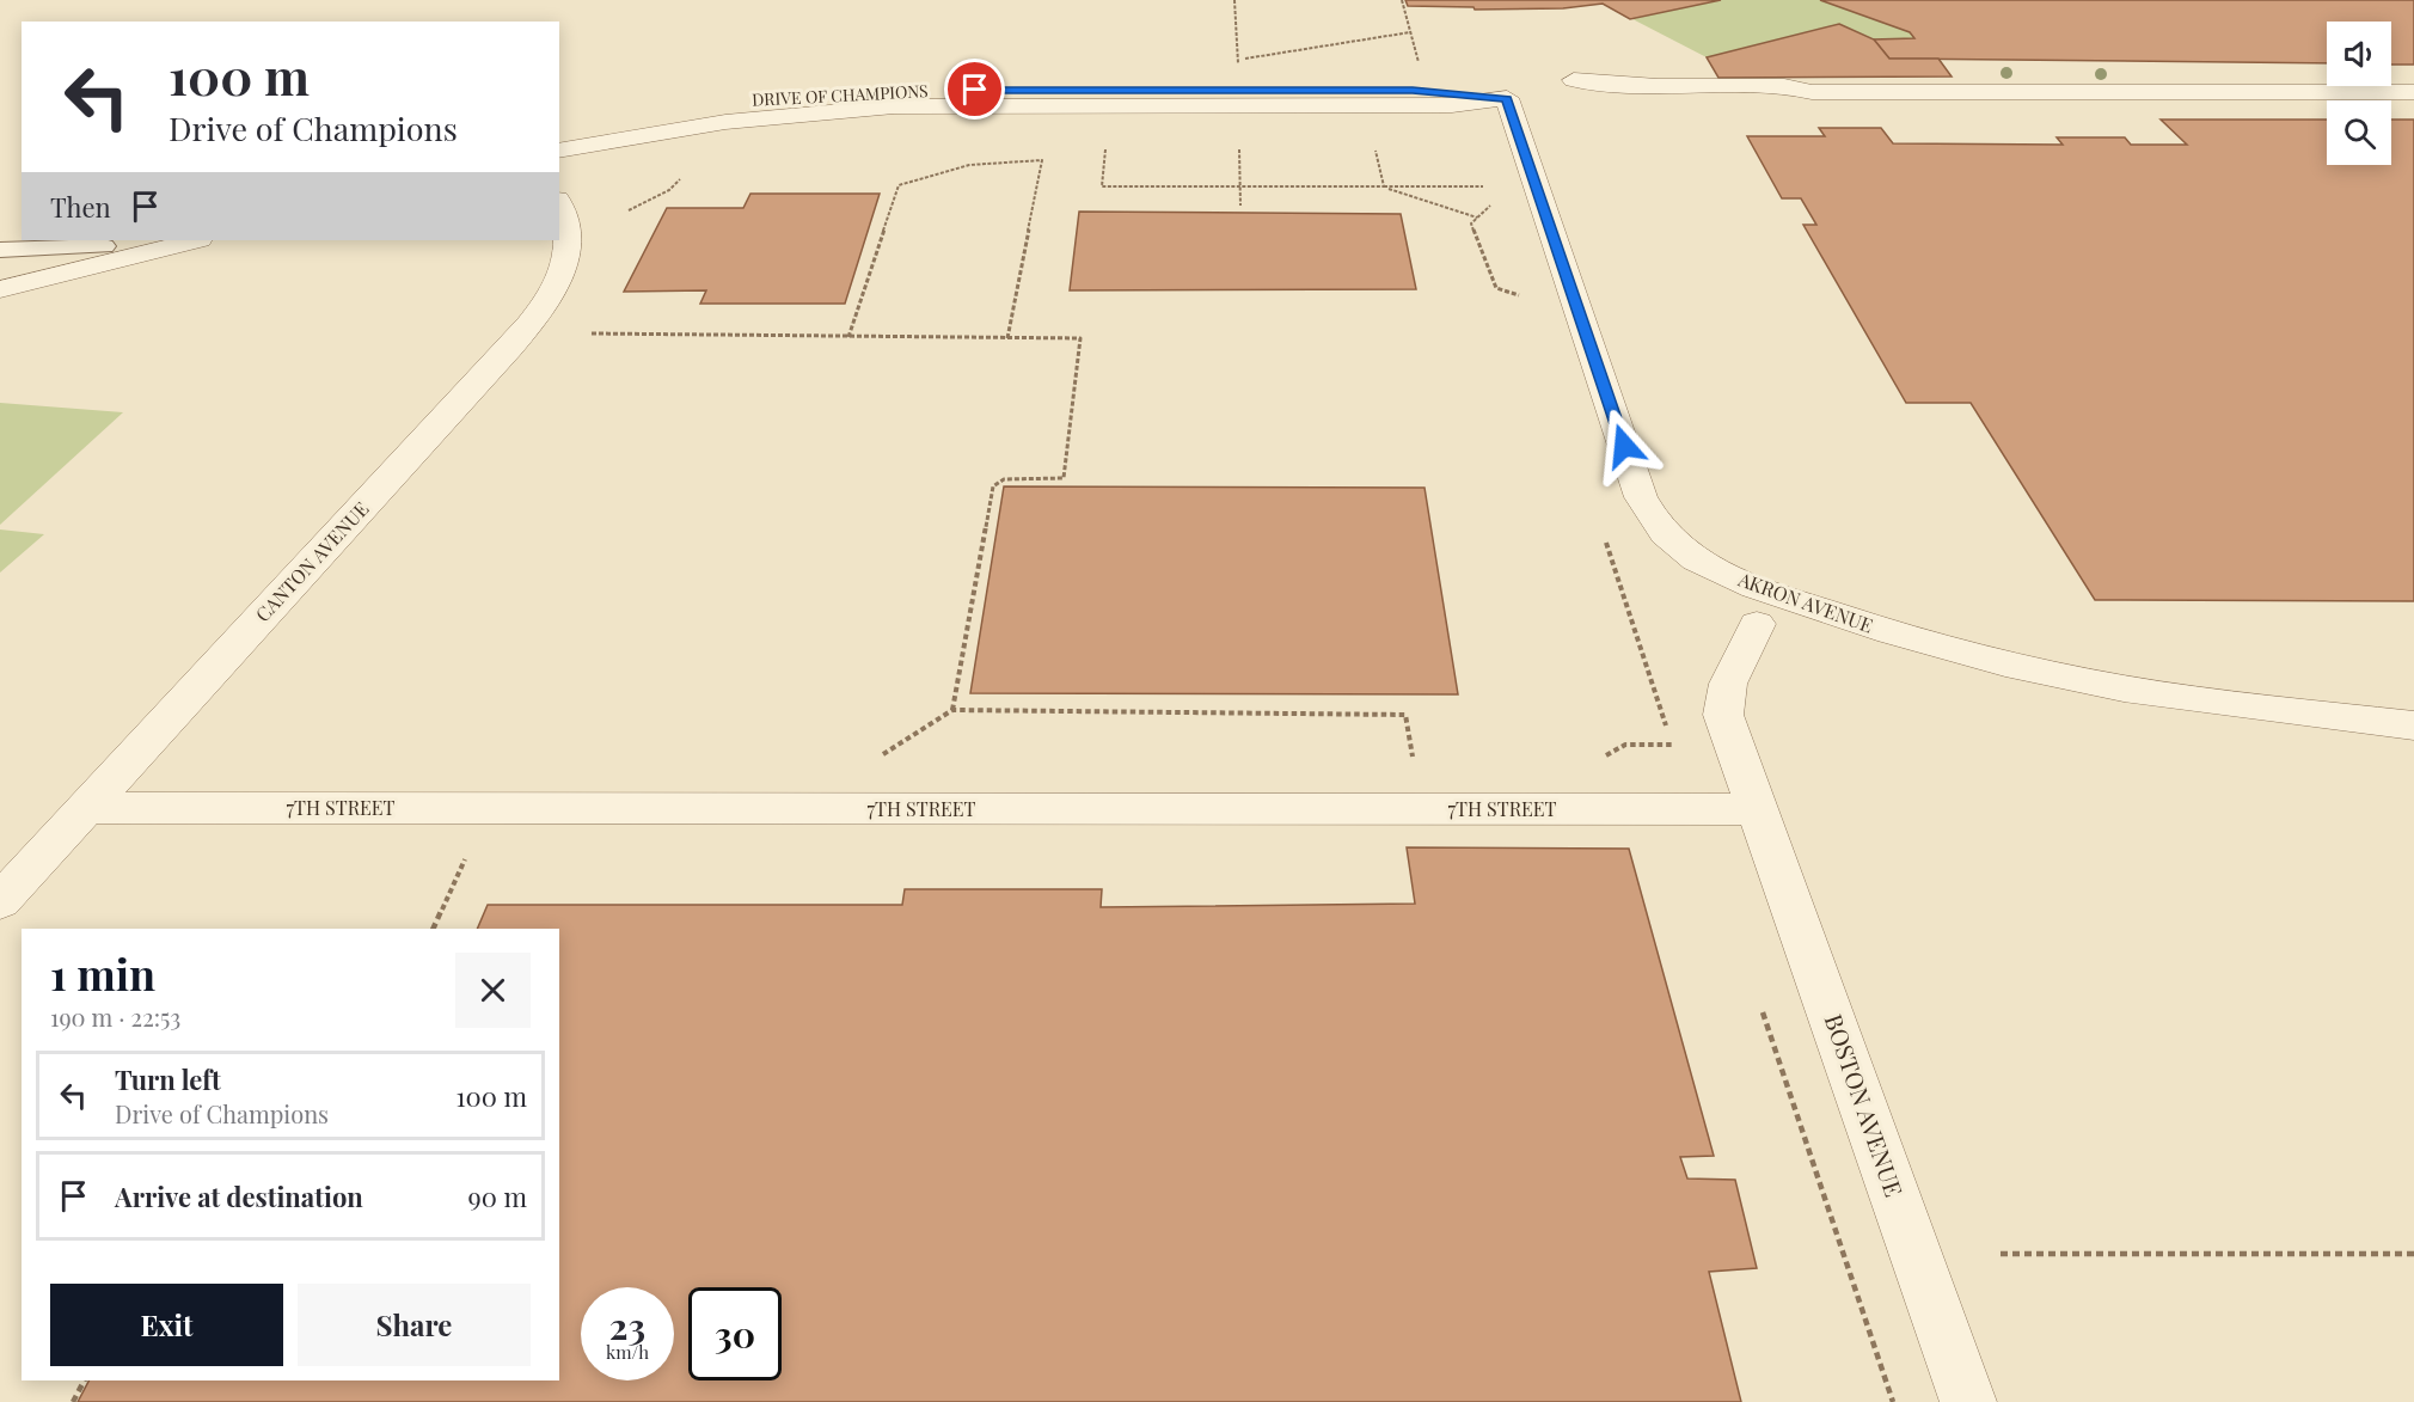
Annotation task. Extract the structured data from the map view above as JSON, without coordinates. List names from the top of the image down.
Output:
{
  "streets": {
    "street": [
      "DRIVE OF CHAMPIONS",
      "CANTON AVENUE",
      "AKRON AVENUE",
      "7TH STREET",
      "BOSTON AVENUE"
    ]
  },
  "crossings": [
    ["DRIVE OF CHAMPIONS", "AKRON AVENUE"],
    ["CANTON AVENUE", "7TH STREET"],
    ["7TH STREET", "BOSTON AVENUE"]
  ],
  "page": {
    "turn": ["100 m", "Drive of Champions"],
    "then": "Then",
    "heading": ["1 min", "190 m · 22:53"],
    "list": [
      {
        "name": "Turn left",
        "note": "Drive of Champions",
        "value": "100 m"
      },
      {
        "name": "Arrive at destination",
        "value": "90 m"
      }
    ],
    "buttons": ["Exit", "Share"],
    "speed": "23 km/h",
    "limit": "30"
  }
}
